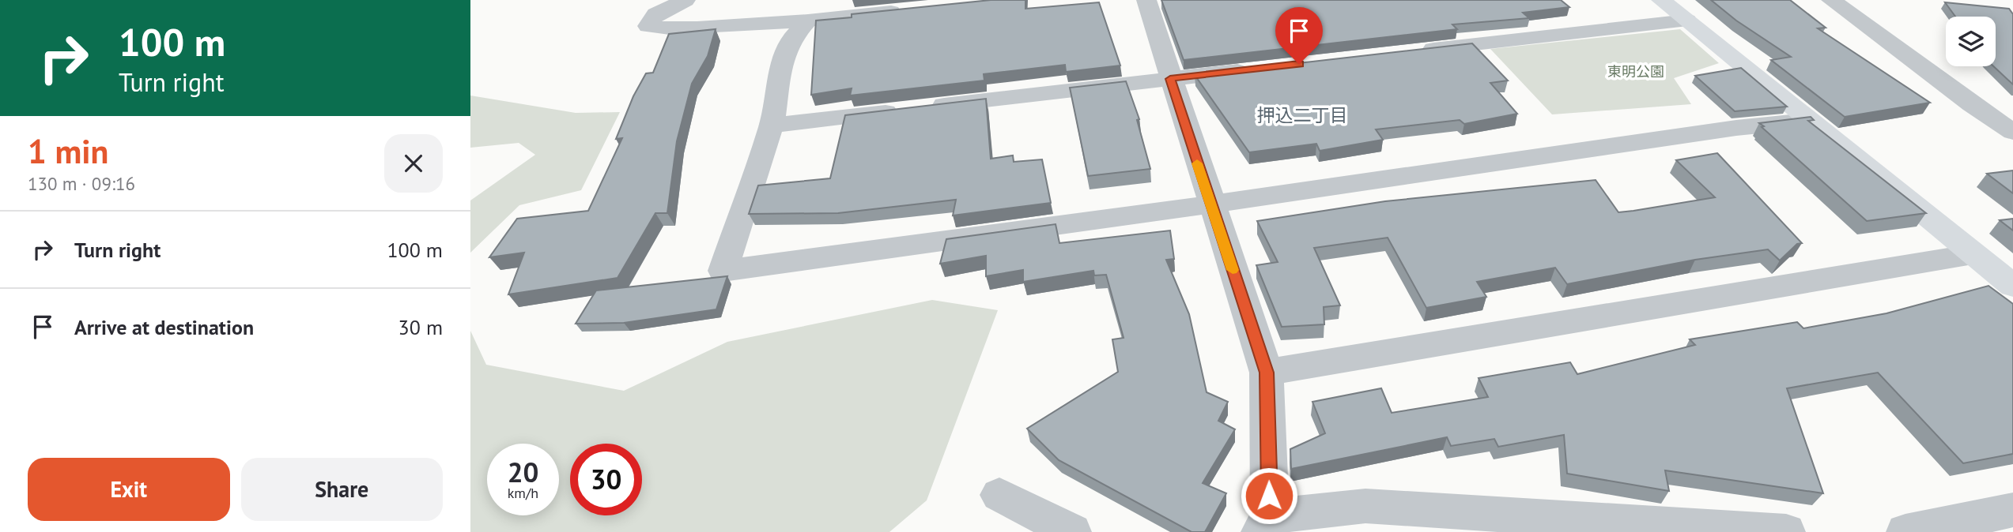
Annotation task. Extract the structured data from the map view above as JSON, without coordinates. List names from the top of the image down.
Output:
{
  "districts": ["押込二丁目"],
  "parks": ["東明公園"],
  "page": {
    "turn": ["100 m", "Turn right"],
    "heading": ["1 min", "130 m · 09:16"],
    "list": [
      {
        "name": "Turn right",
        "value": "100 m"
      },
      {
        "name": "Arrive at destination",
        "value": "30 m"
      }
    ],
    "speed": "20 km/h",
    "limit": "30",
    "buttons": ["Exit", "Share"]
  }
}
